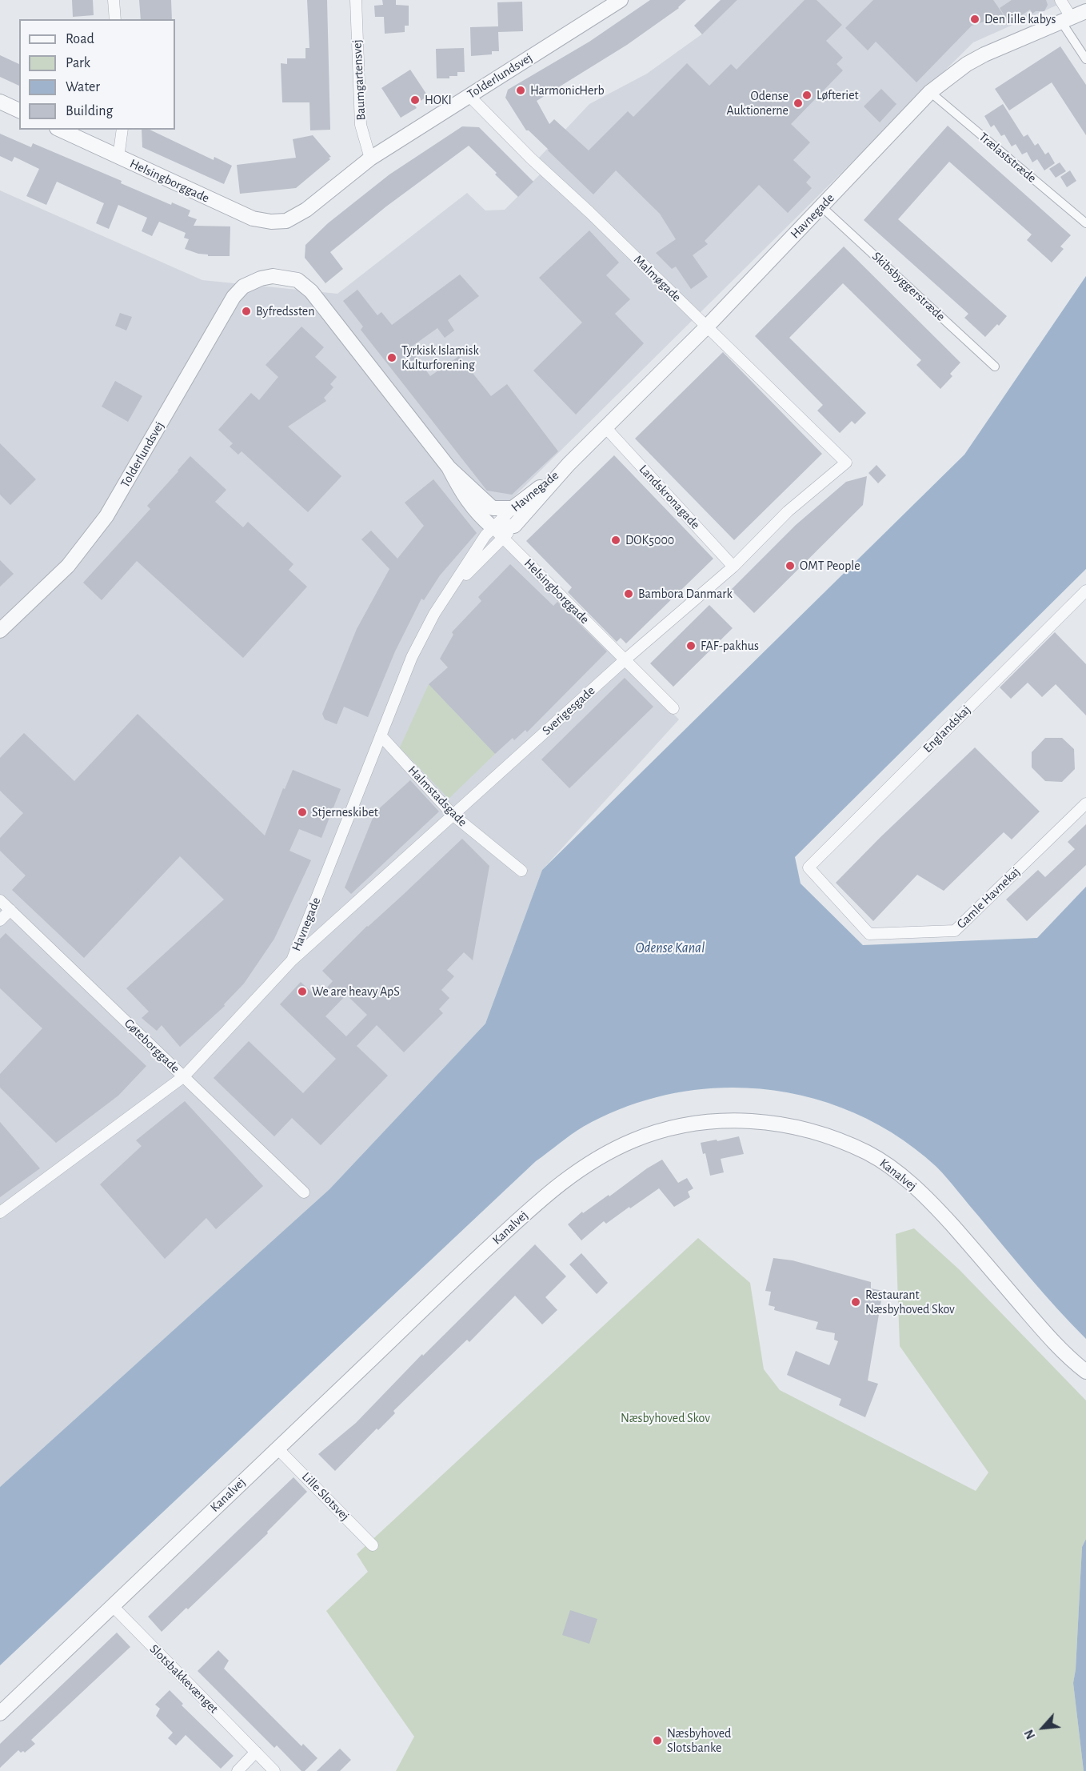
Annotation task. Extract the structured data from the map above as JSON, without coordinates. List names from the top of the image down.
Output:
{
  "streets": {
    "street": [
      "Tolderlundsvej",
      "Baumgartensvej",
      "Trælaststræde",
      "Helsingborggade",
      "Havnegade",
      "Malmøgade",
      "Skibsbyggerstræde",
      "Landskronagade",
      "Sverigesgade",
      "Englandskaj",
      "Halmstadsgade",
      "Gamle Havnekaj",
      "Gøteborggade",
      "Kanalvej",
      "Lille Slotsvej",
      "Slotsbakkevænget"
    ]
  },
  "crossings": [
    ["Tolderlundsvej", "Baumgartensvej"],
    ["Tolderlundsvej", "Helsingborggade"],
    ["Tolderlundsvej", "Malmøgade"],
    ["Trælaststræde", "Havnegade"],
    ["Helsingborggade", "Havnegade"],
    ["Helsingborggade", "Sverigesgade"],
    ["Havnegade", "Malmøgade"],
    ["Havnegade", "Skibsbyggerstræde"],
    ["Havnegade", "Landskronagade"],
    ["Havnegade", "Sverigesgade"],
    ["Havnegade", "Halmstadsgade"],
    ["Havnegade", "Gøteborggade"],
    ["Malmøgade", "Sverigesgade"],
    ["Landskronagade", "Sverigesgade"],
    ["Sverigesgade", "Halmstadsgade"],
    ["Englandskaj", "Gamle Havnekaj"],
    ["Kanalvej", "Lille Slotsvej"],
    ["Kanalvej", "Slotsbakkevænget"]
  ],
  "water": ["Odense Kanal"],
  "parks": ["Næsbyhoved Skov"],
  "places": [
    "Den lille kabys",
    "HarmonicHerb",
    "Løfteriet",
    "HOKI",
    "Odense Auktionerne",
    "Byfredssten",
    "Tyrkisk Islamisk Kulturforening",
    "DOK5000",
    "OMT People",
    "Bambora Danmark",
    "FAF-pakhus",
    "Stjerneskibet",
    "We are heavy ApS",
    "Restaurant Næsbyhoved Skov",
    "Næsbyhoved Slotsbanke"
  ],
  "legend": [
    "Road",
    "Park",
    "Water",
    "Building"
  ],
  "north": "bottom left"
}
